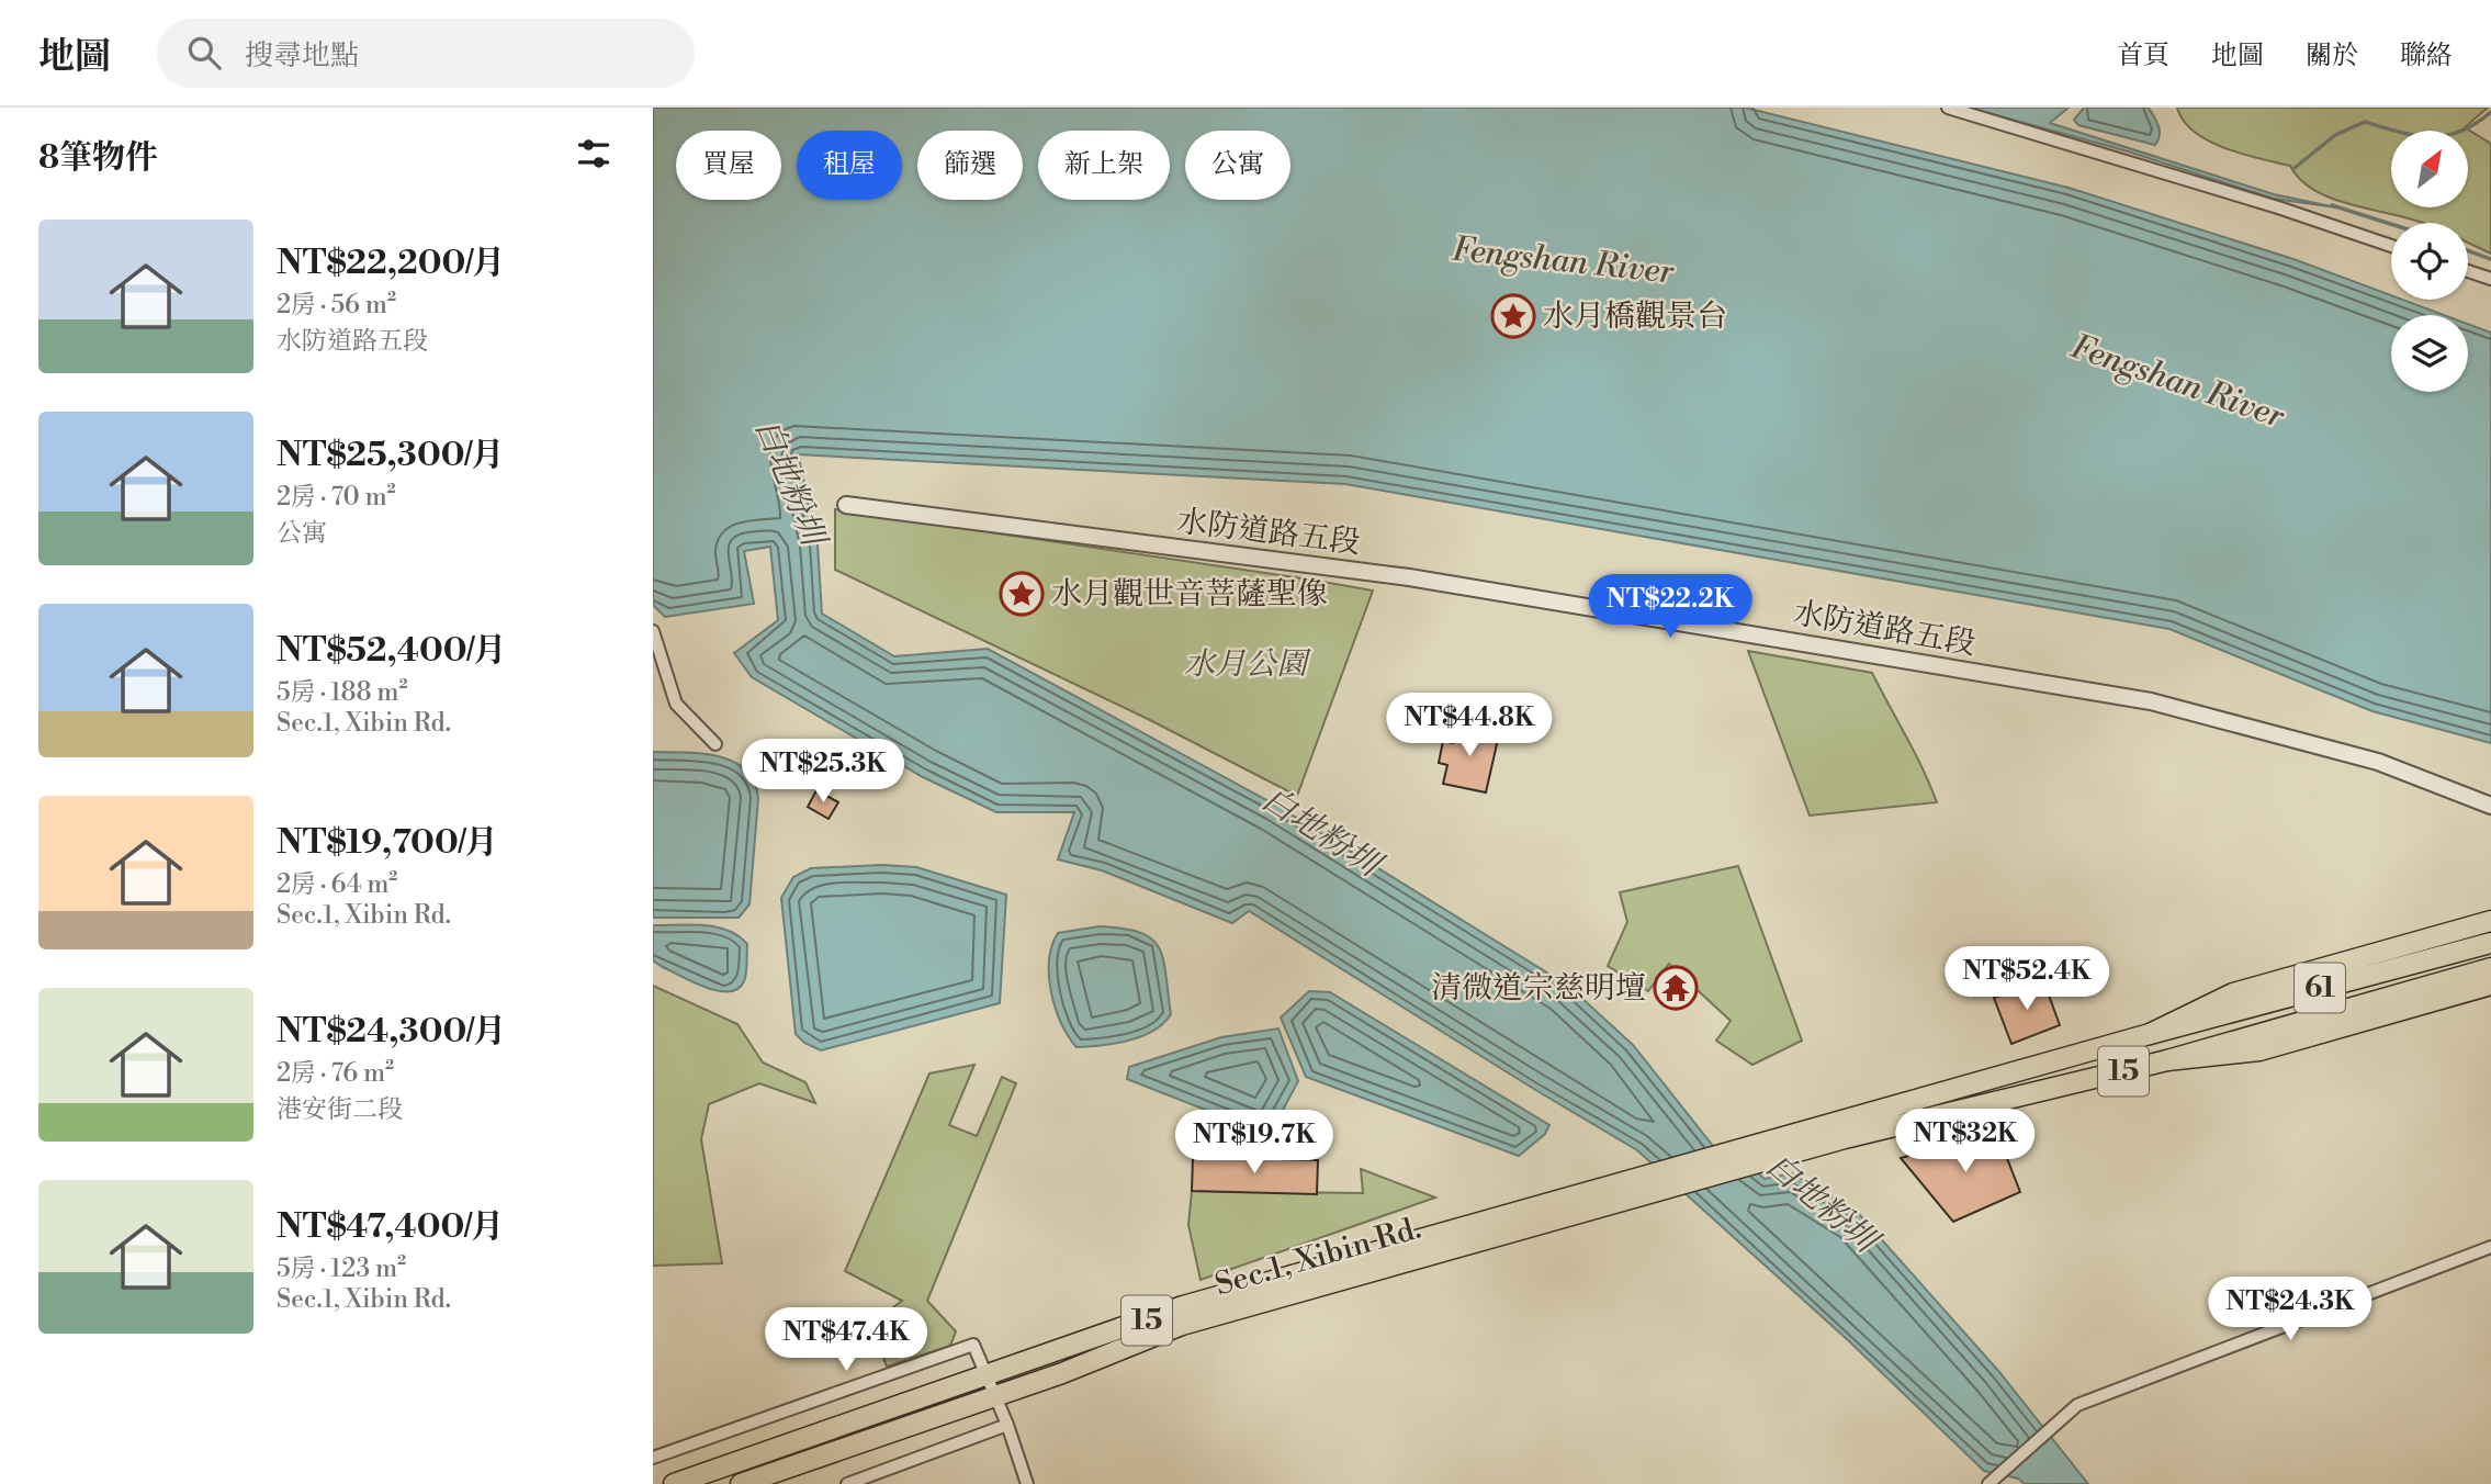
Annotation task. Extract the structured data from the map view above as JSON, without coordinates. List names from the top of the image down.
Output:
{
  "streets": {
    "main road": ["61", "15", "Sec.1, Xibin Rd."],
    "street": ["水防道路五段"]
  },
  "crossings": [
    ["61", "15"],
    ["15", "Sec.1, Xibin Rd."]
  ],
  "water": ["Fengshan River", "白地粉圳"],
  "parks": ["水月公園"],
  "places": {
    "place": ["水月橋觀景台", "水月觀世音菩薩聖像"],
    "temple": ["清微道宗慈明壇"]
  },
  "north": "top right",
  "page": {
    "header": "地圖",
    "search": "搜尋地點",
    "nav": [
      "首頁",
      "地圖",
      "關於",
      "聯絡"
    ],
    "heading": "8筆物件",
    "chip": [
      "買屋",
      "租屋",
      "篩選",
      "新上架",
      "公寓"
    ],
    "list": [
      {
        "name": "NT$22,200/月",
        "note": "2房 · 56 m² · 水防道路五段"
      },
      {
        "name": "NT$25,300/月",
        "note": "2房 · 70 m² · 公寓"
      },
      {
        "name": "NT$52,400/月",
        "note": "5房 · 188 m² · Sec.1, Xibin Rd."
      },
      {
        "name": "NT$19,700/月",
        "note": "2房 · 64 m² · Sec.1, Xibin Rd."
      },
      {
        "name": "NT$24,300/月",
        "note": "2房 · 76 m² · 港安街二段"
      },
      {
        "name": "NT$47,400/月",
        "note": "5房 · 123 m² · Sec.1, Xibin Rd."
      }
    ],
    "price": [
      "NT$22.2K",
      "NT$44.8K",
      "NT$25.3K",
      "NT$52.4K",
      "NT$32K",
      "NT$19.7K",
      "NT$24.3K",
      "NT$47.4K"
    ]
  }
}
